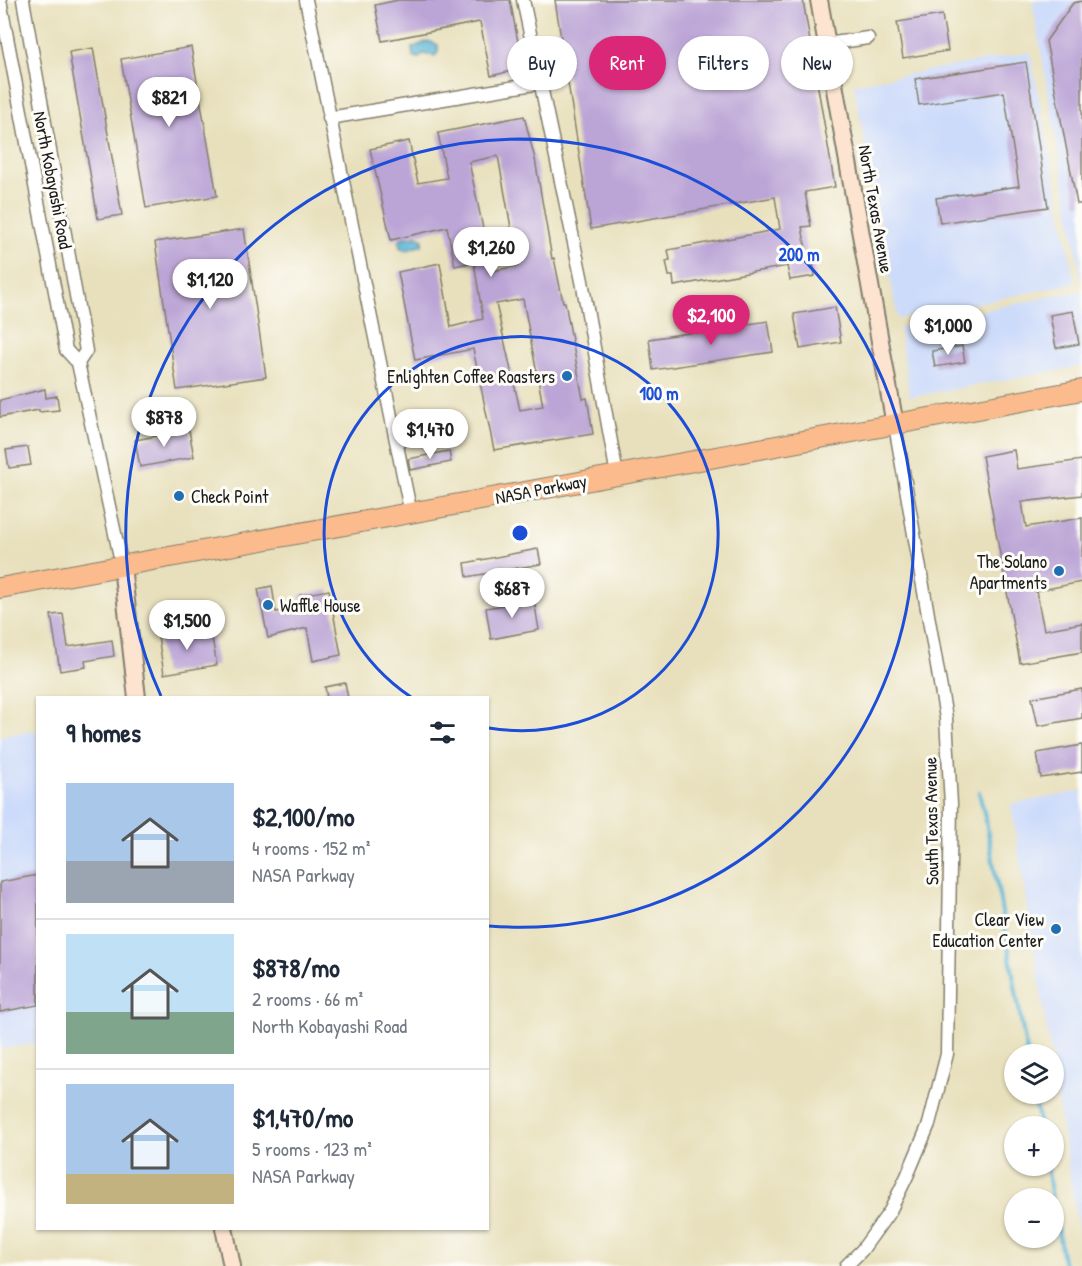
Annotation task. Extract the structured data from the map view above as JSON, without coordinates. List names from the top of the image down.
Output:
{
  "streets": {
    "main road": ["NASA Parkway"],
    "street": ["North Kobayashi Road", "North Texas Avenue", "South Texas Avenue"]
  },
  "crossings": [
    ["North Kobayashi Road", "NASA Parkway"],
    ["North Texas Avenue", "NASA Parkway"],
    ["North Texas Avenue", "South Texas Avenue"],
    ["NASA Parkway", "South Texas Avenue"]
  ],
  "places": [
    "Enlighten Coffee Roasters",
    "Check Point",
    "The Solano Apartments",
    "Waffle House",
    "Clear View Education Center"
  ],
  "page": {
    "chip": [
      "Buy",
      "Rent",
      "Filters",
      "New"
    ],
    "price": [
      "$821",
      "$1,260",
      "$1,120",
      "$2,100",
      "$1,000",
      "$878",
      "$1,470",
      "$687",
      "$1,500"
    ],
    "heading": "9 homes",
    "list": [
      {
        "name": "$2,100/mo",
        "note": "4 rooms · 152 m² · NASA Parkway"
      },
      {
        "name": "$878/mo",
        "note": "2 rooms · 66 m² · North Kobayashi Road"
      },
      {
        "name": "$1,470/mo",
        "note": "5 rooms · 123 m² · NASA Parkway"
      }
    ],
    "map_buttons": ["+", "−"]
  },
  "rings": ["200 m", "100 m"]
}
